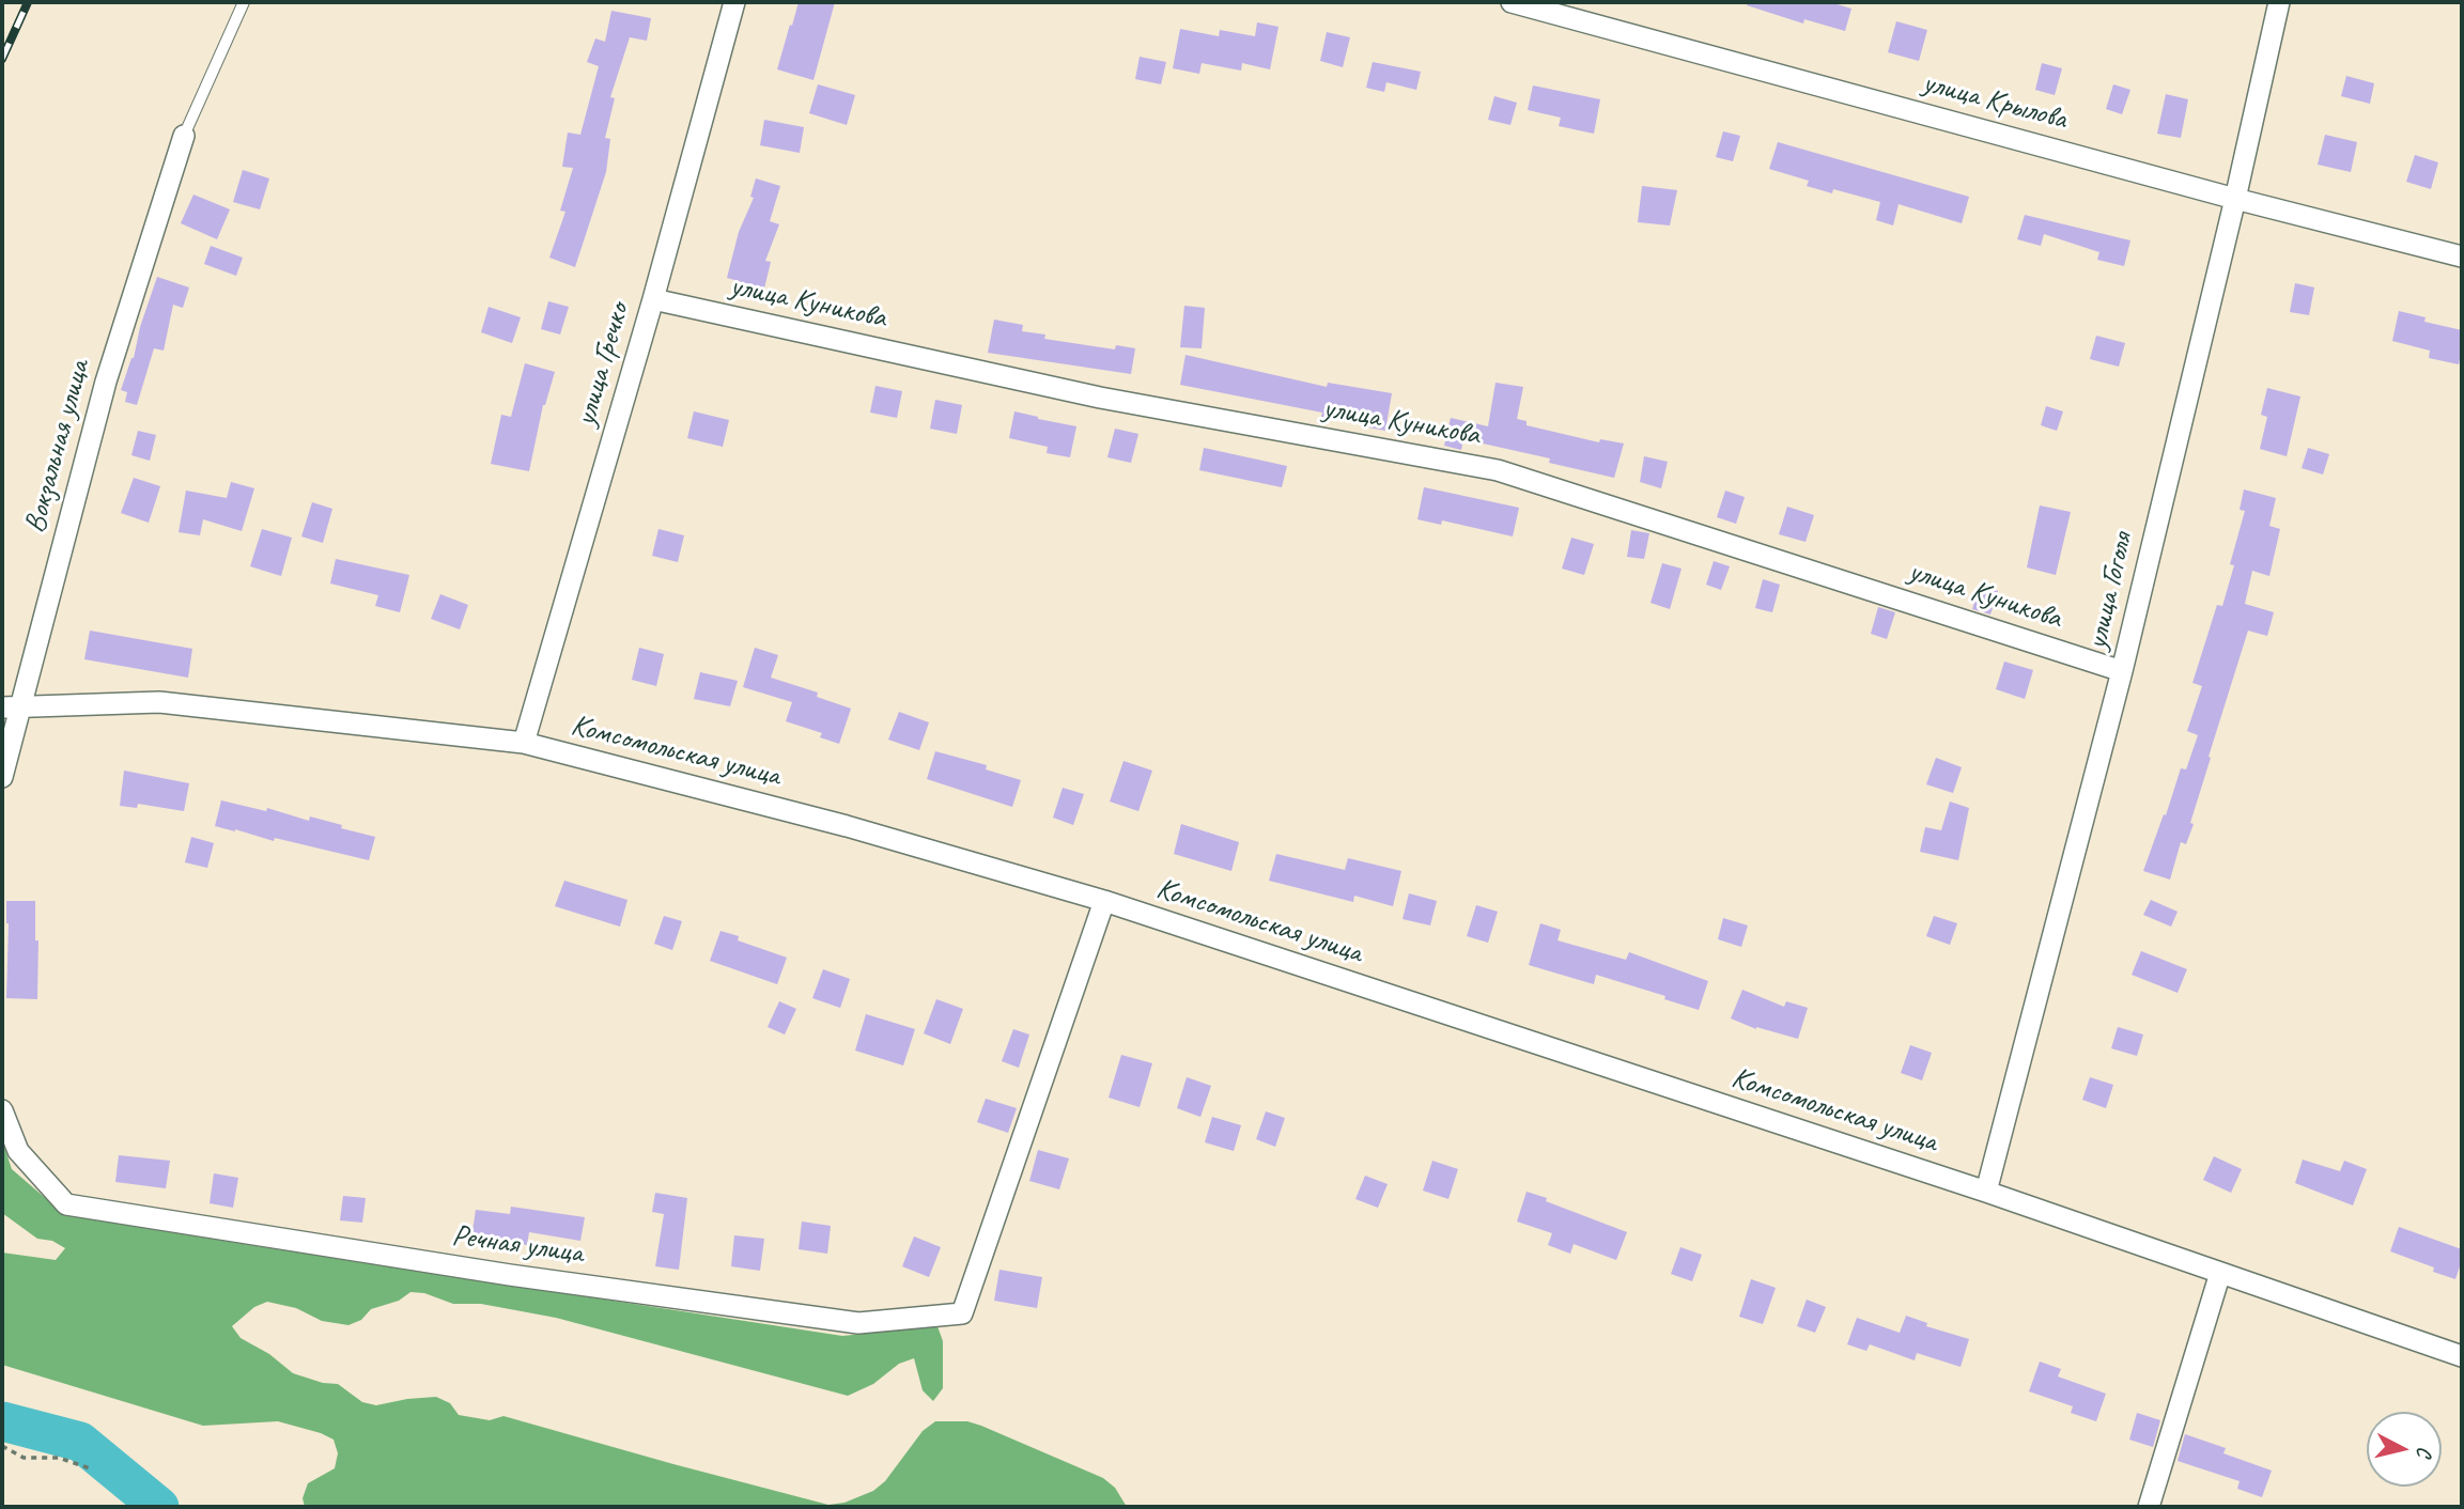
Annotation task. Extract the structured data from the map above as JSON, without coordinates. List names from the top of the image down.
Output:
{
  "streets": {
    "street": [
      "улица Крылова",
      "улица Куникова",
      "улица Гречко",
      "Вокзальная улица",
      "улица Гоголя",
      "Комсомольская улица",
      "Речная улица"
    ]
  },
  "crossings": [
    ["улица Крылова", "улица Гоголя"],
    ["улица Куникова", "улица Гречко"],
    ["улица Куникова", "улица Гоголя"],
    ["улица Гречко", "Комсомольская улица"],
    ["Вокзальная улица", "Комсомольская улица"],
    ["улица Гоголя", "Комсомольская улица"],
    ["Комсомольская улица", "Речная улица"]
  ],
  "north": "right"
}
